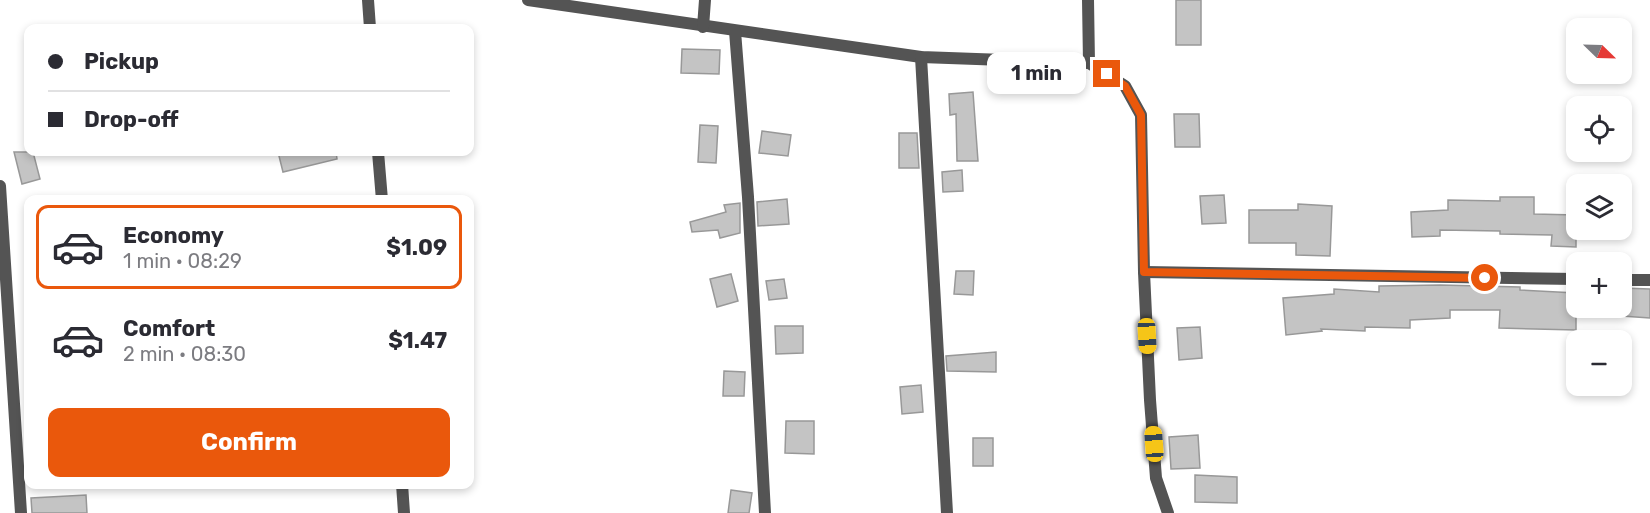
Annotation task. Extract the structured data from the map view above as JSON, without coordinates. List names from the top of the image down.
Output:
{
  "north": "bottom right",
  "page": {
    "map_buttons": ["+", "−"],
    "banner": ["Pickup", "Drop-off"],
    "bubble": "1 min",
    "list": [
      {
        "name": "Economy",
        "note": "1 min · 08:29",
        "value": "$1.09"
      },
      {
        "name": "Comfort",
        "note": "2 min · 08:30",
        "value": "$1.47"
      }
    ],
    "buttons": "Confirm"
  }
}
